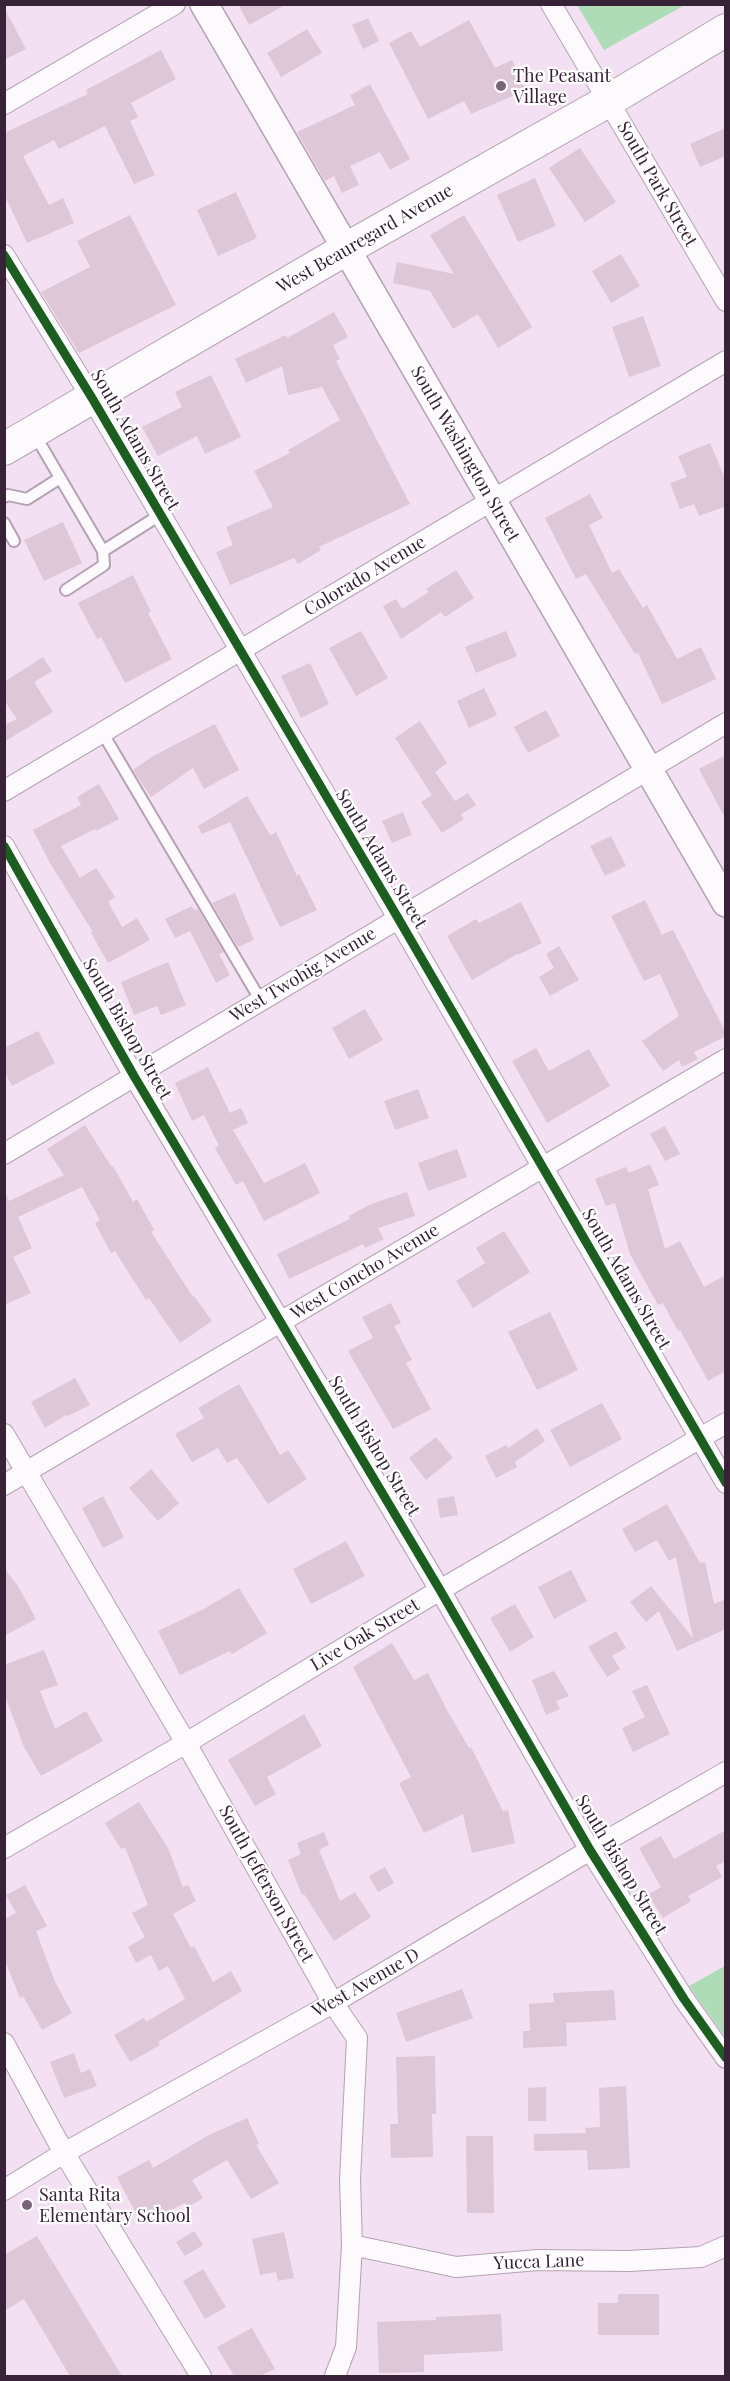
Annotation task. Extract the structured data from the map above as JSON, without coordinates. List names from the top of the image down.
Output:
{
  "streets": {
    "main road": ["West Beauregard Avenue"],
    "street": [
      "South Park Street",
      "South Adams Street",
      "South Washington Street",
      "Colorado Avenue",
      "West Twohig Avenue",
      "South Bishop Street",
      "West Concho Avenue",
      "Live Oak Street",
      "South Jefferson Street",
      "West Avenue D",
      "Yucca Lane"
    ]
  },
  "crossings": [
    ["South Park Street", "West Beauregard Avenue"],
    ["West Beauregard Avenue", "South Adams Street"],
    ["West Beauregard Avenue", "South Washington Street"],
    ["South Adams Street", "Colorado Avenue"],
    ["South Adams Street", "West Twohig Avenue"],
    ["South Adams Street", "West Concho Avenue"],
    ["South Adams Street", "Live Oak Street"],
    ["South Washington Street", "Colorado Avenue"],
    ["South Washington Street", "West Twohig Avenue"],
    ["West Twohig Avenue", "South Bishop Street"],
    ["South Bishop Street", "West Concho Avenue"],
    ["South Bishop Street", "Live Oak Street"],
    ["South Bishop Street", "West Avenue D"],
    ["West Concho Avenue", "South Jefferson Street"],
    ["Live Oak Street", "South Jefferson Street"],
    ["South Jefferson Street", "West Avenue D"],
    ["South Jefferson Street", "Yucca Lane"]
  ],
  "places": ["The Peasant Village", "Santa Rita Elementary School"]
}
